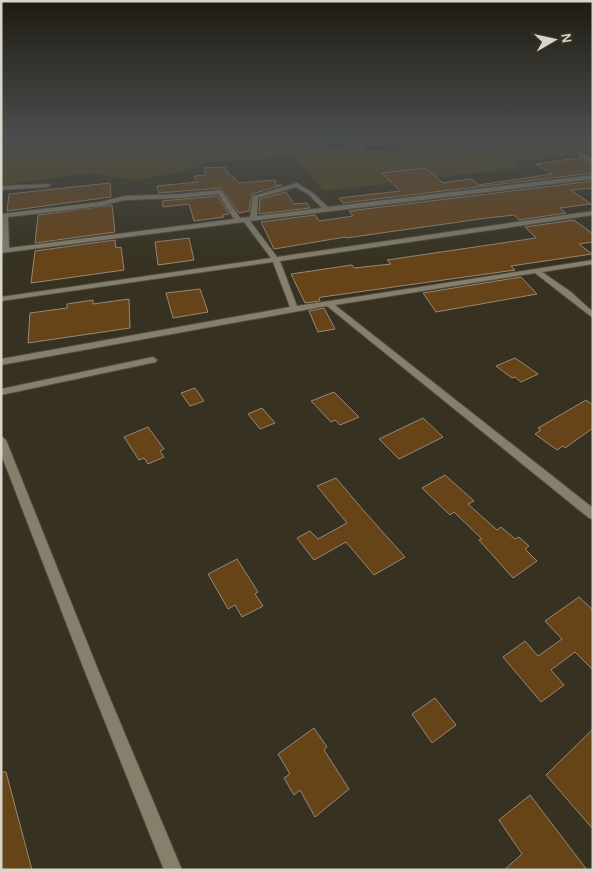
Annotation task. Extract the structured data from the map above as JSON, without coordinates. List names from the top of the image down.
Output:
{
  "north": "right"
}
